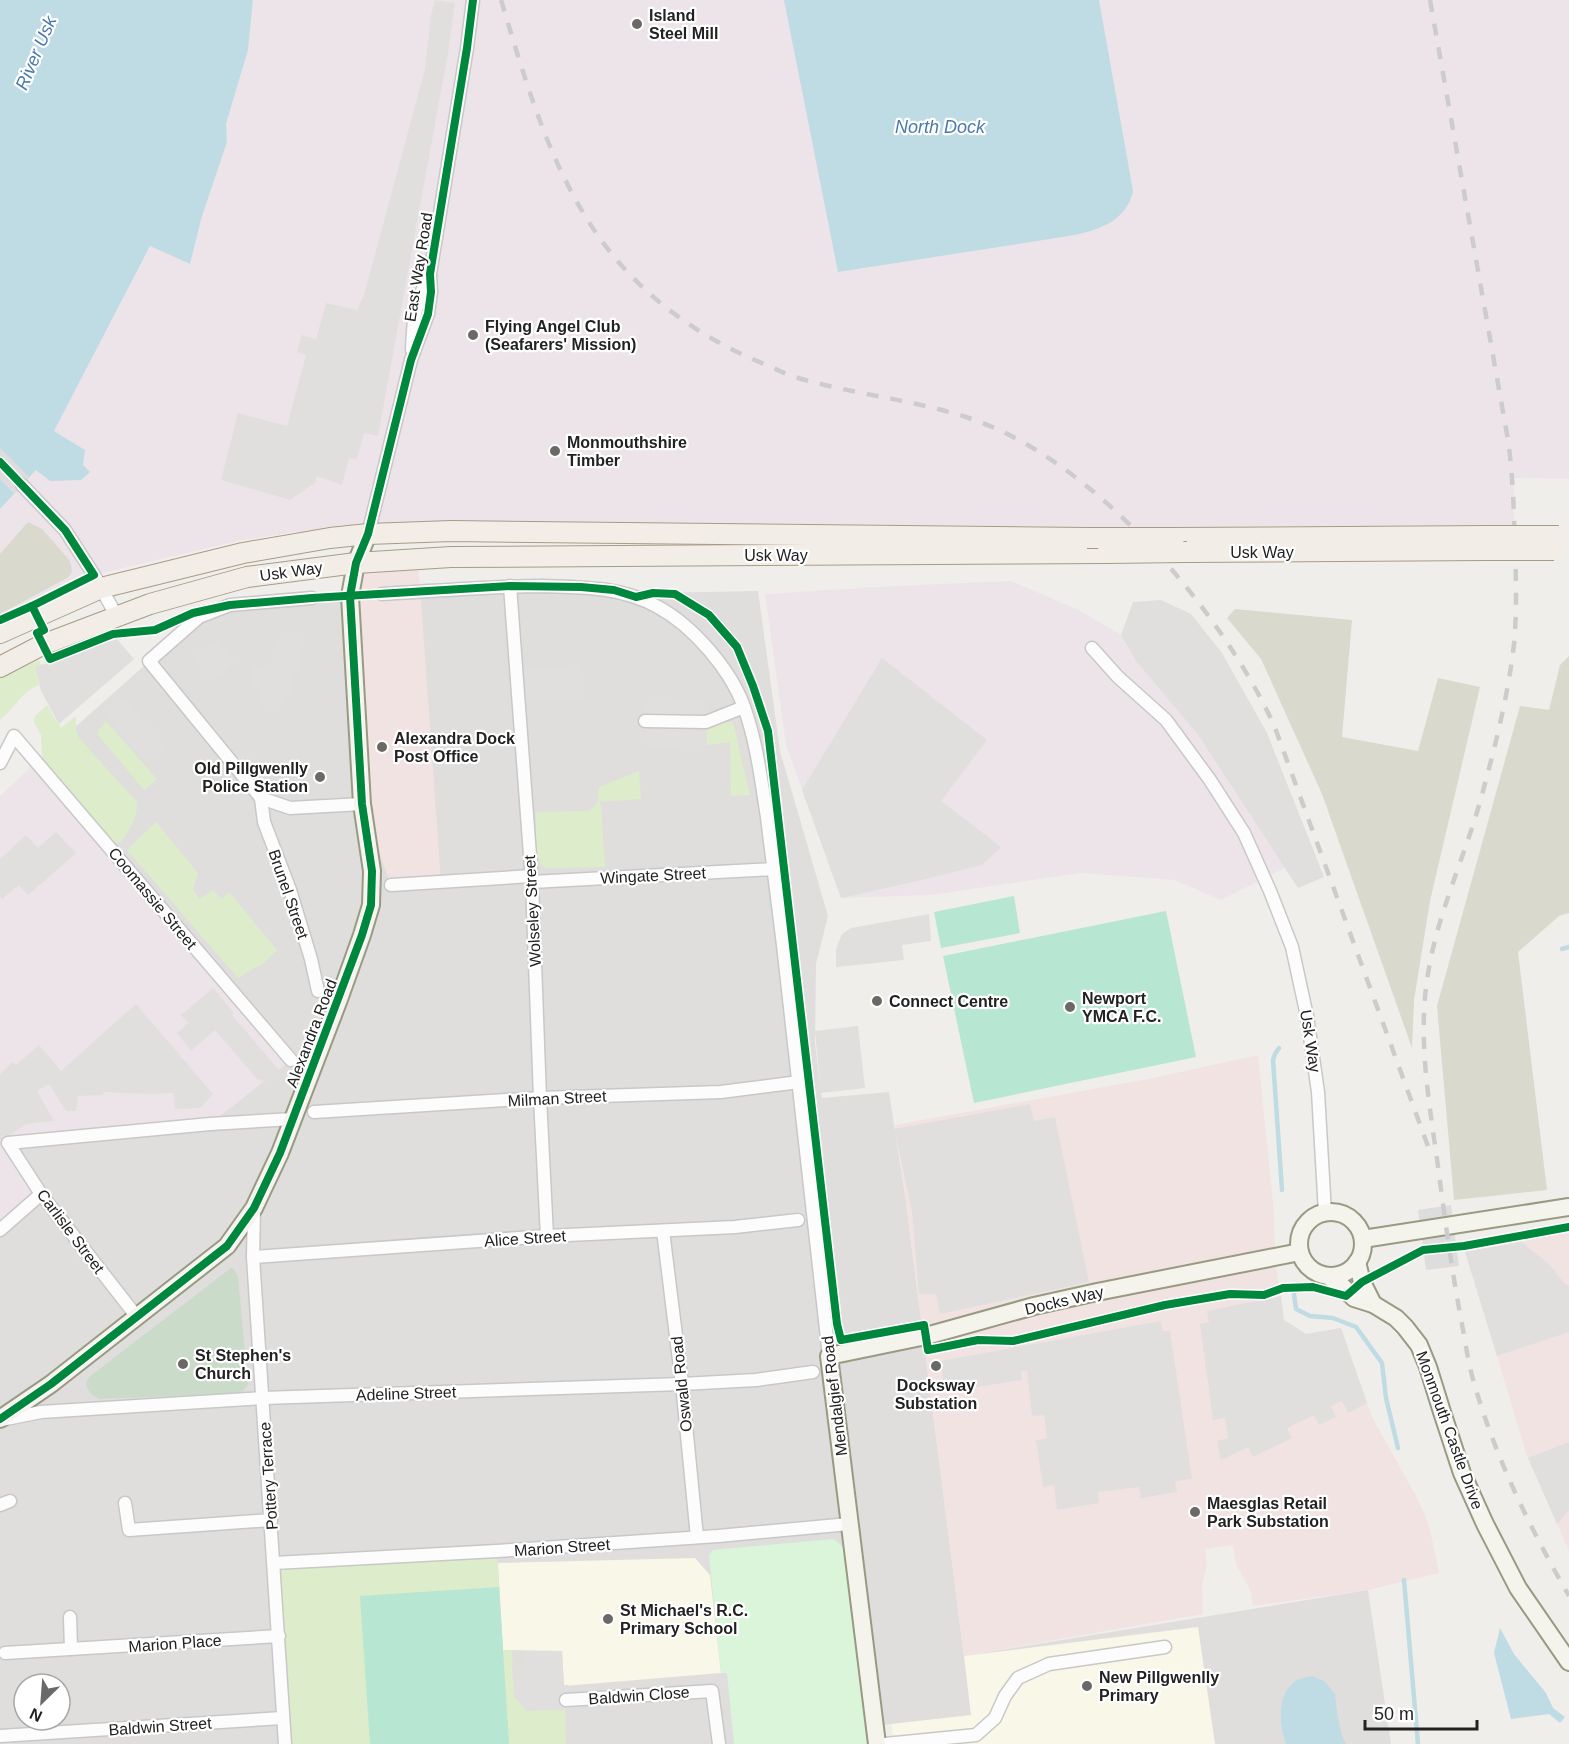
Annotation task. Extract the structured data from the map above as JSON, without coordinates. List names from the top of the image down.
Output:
{
  "streets": {
    "main road": ["Usk Way"],
    "street": [
      "East Way Road",
      "Wingate Street",
      "Brunel Street",
      "Coomassie Street",
      "Wolseley Street",
      "Alexandra Road",
      "Milman Street",
      "Carlisle Street",
      "Alice Street",
      "Docks Way",
      "Oswald Road",
      "Adeline Street",
      "Mendalgief Road",
      "Monmouth Castle Drive",
      "Pottery Terrace",
      "Marion Street",
      "Marion Place",
      "Baldwin Close",
      "Baldwin Street"
    ]
  },
  "crossings": [
    ["East Way Road", "Usk Way"],
    ["East Way Road", "Alexandra Road"],
    ["Usk Way", "Alexandra Road"],
    ["Usk Way", "Docks Way"],
    ["Usk Way", "Monmouth Castle Drive"],
    ["Wingate Street", "Wolseley Street"],
    ["Wingate Street", "Mendalgief Road"],
    ["Wolseley Street", "Milman Street"],
    ["Wolseley Street", "Alice Street"],
    ["Wolseley Street", "Mendalgief Road"],
    ["Alexandra Road", "Carlisle Street"],
    ["Alexandra Road", "Adeline Street"],
    ["Alexandra Road", "Pottery Terrace"],
    ["Milman Street", "Mendalgief Road"],
    ["Alice Street", "Oswald Road"],
    ["Alice Street", "Pottery Terrace"],
    ["Docks Way", "Mendalgief Road"],
    ["Docks Way", "Monmouth Castle Drive"],
    ["Oswald Road", "Adeline Street"],
    ["Oswald Road", "Marion Street"],
    ["Adeline Street", "Pottery Terrace"],
    ["Mendalgief Road", "Marion Street"],
    ["Pottery Terrace", "Marion Street"],
    ["Pottery Terrace", "Marion Place"],
    ["Pottery Terrace", "Baldwin Street"]
  ],
  "water": ["River Usk", "North Dock"],
  "places": [
    "Island Steel Mill",
    "Flying Angel Club (Seafarers' Mission)",
    "Monmouthshire Timber",
    "Alexandra Dock Post Office",
    "Old Pillgwenlly Police Station",
    "Connect Centre",
    "Newport YMCA F.C.",
    "St Stephen's Church",
    "Docksway Substation",
    "Maesglas Retail Park Substation",
    "St Michael's R.C. Primary School",
    "New Pillgwenlly Primary"
  ],
  "scale_bar": "50 m",
  "north": "bottom left"
}
